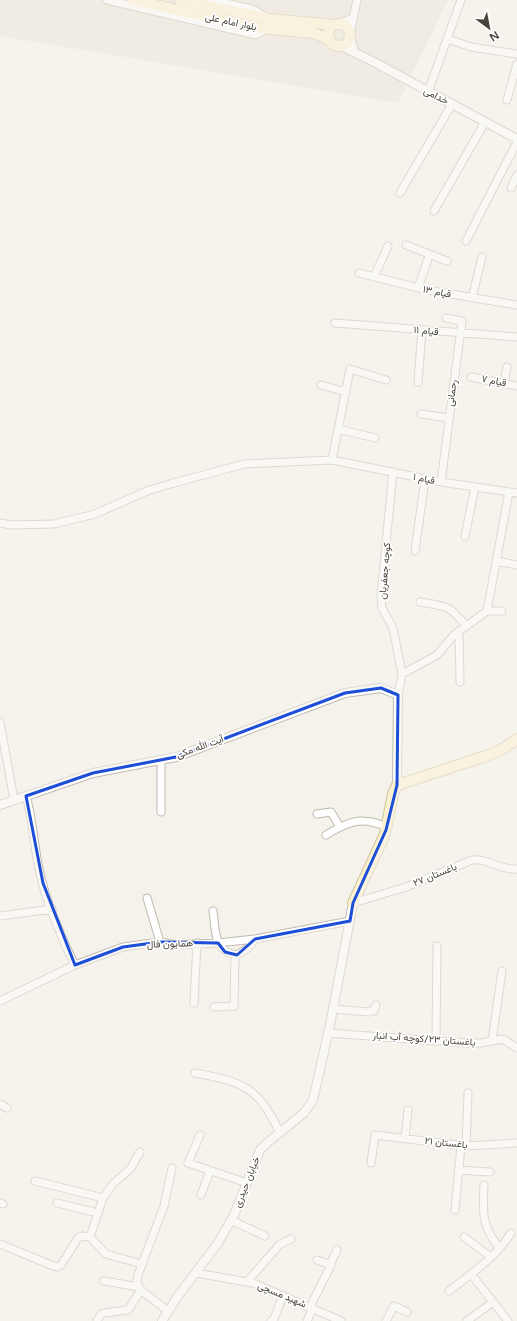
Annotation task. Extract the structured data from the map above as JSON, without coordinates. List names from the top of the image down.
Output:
{
  "streets": {
    "main road": ["بلوار امام علی"],
    "street": [
      "خدامی",
      "قیام ۱۳",
      "قیام ۱۱",
      "قیام ۷",
      "رحمانی",
      "قیام ۱",
      "کوچه جعفریان",
      "آیت الله مکی",
      "باغستان ۲۷",
      "همایون فال",
      "باغستان ۲۳/کوچه آب انبار",
      "باغستان ۲۱",
      "خیابان حیدری",
      "شهید مسچی"
    ]
  },
  "crossings": [
    ["بلوار امام علی", "خدامی"],
    ["قیام ۱۱", "رحمانی"],
    ["رحمانی", "قیام ۱"],
    ["قیام ۱", "کوچه جعفریان"],
    ["کوچه جعفریان", "آیت الله مکی"],
    ["باغستان ۲۷", "خیابان حیدری"],
    ["همایون فال", "خیابان حیدری"],
    ["باغستان ۲۳/کوچه آب انبار", "خیابان حیدری"],
    ["خیابان حیدری", "شهید مسچی"]
  ],
  "north": "bottom right"
}
